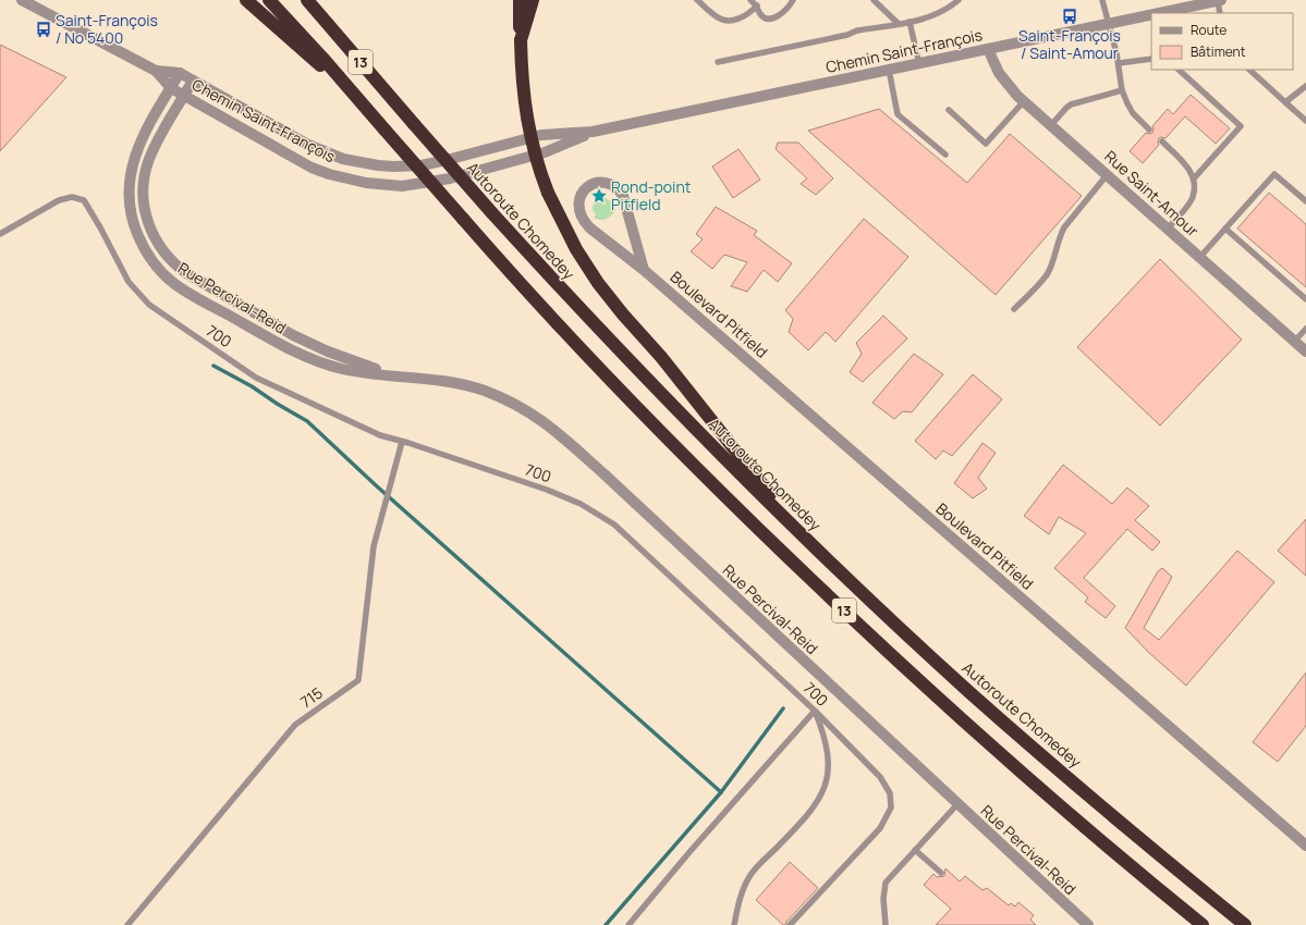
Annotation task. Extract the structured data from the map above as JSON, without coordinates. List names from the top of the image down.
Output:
{
  "streets": {
    "highway": ["13", "Autoroute Chomedey"],
    "street": [
      "Chemin Saint-François",
      "Rue Saint-Amour",
      "Rue Percival-Reid",
      "Boulevard Pitfield"
    ],
    "lane": ["700", "715"]
  },
  "crossings": [
    ["Chemin Saint-François", "Rue Saint-Amour"],
    ["Chemin Saint-François", "Rue Percival-Reid"],
    ["700", "715"]
  ],
  "places": {
    "bus stop": ["Saint-François / Saint-Amour", "Saint-François / No 5400"],
    "place": ["Rond-point Pitfield"]
  },
  "legend": ["Route", "Bâtiment"]
}
